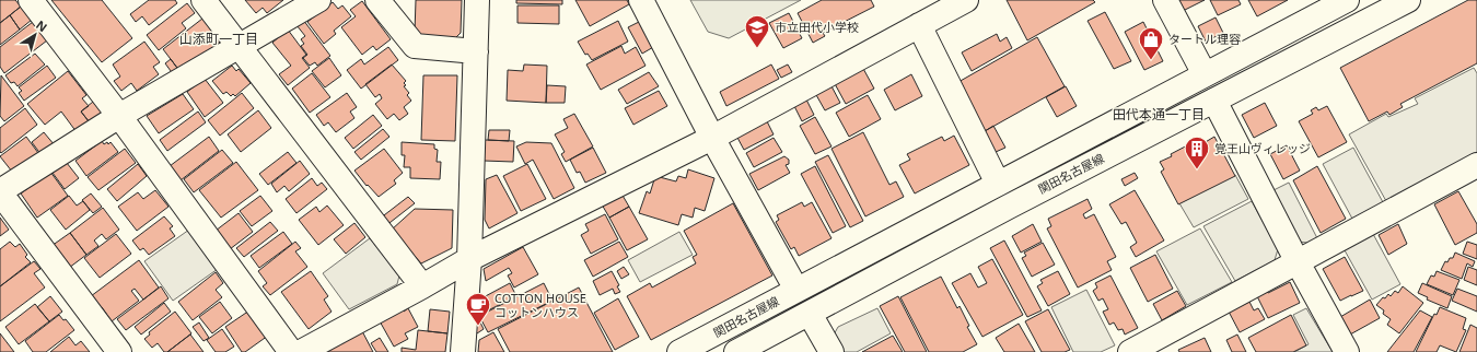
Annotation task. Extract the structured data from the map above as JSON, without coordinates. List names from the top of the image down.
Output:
{
  "streets": {
    "street": ["関田名古屋線"]
  },
  "districts": ["山添町一丁目", "田代本通一丁目"],
  "places": {
    "school or university": ["市立田代小学校"],
    "shop": ["タートル理容"],
    "building": ["覚王山ヴィレッジ"],
    "cafe": ["COTTON HOUSE コットンハウス"]
  },
  "north": "top right"
}
